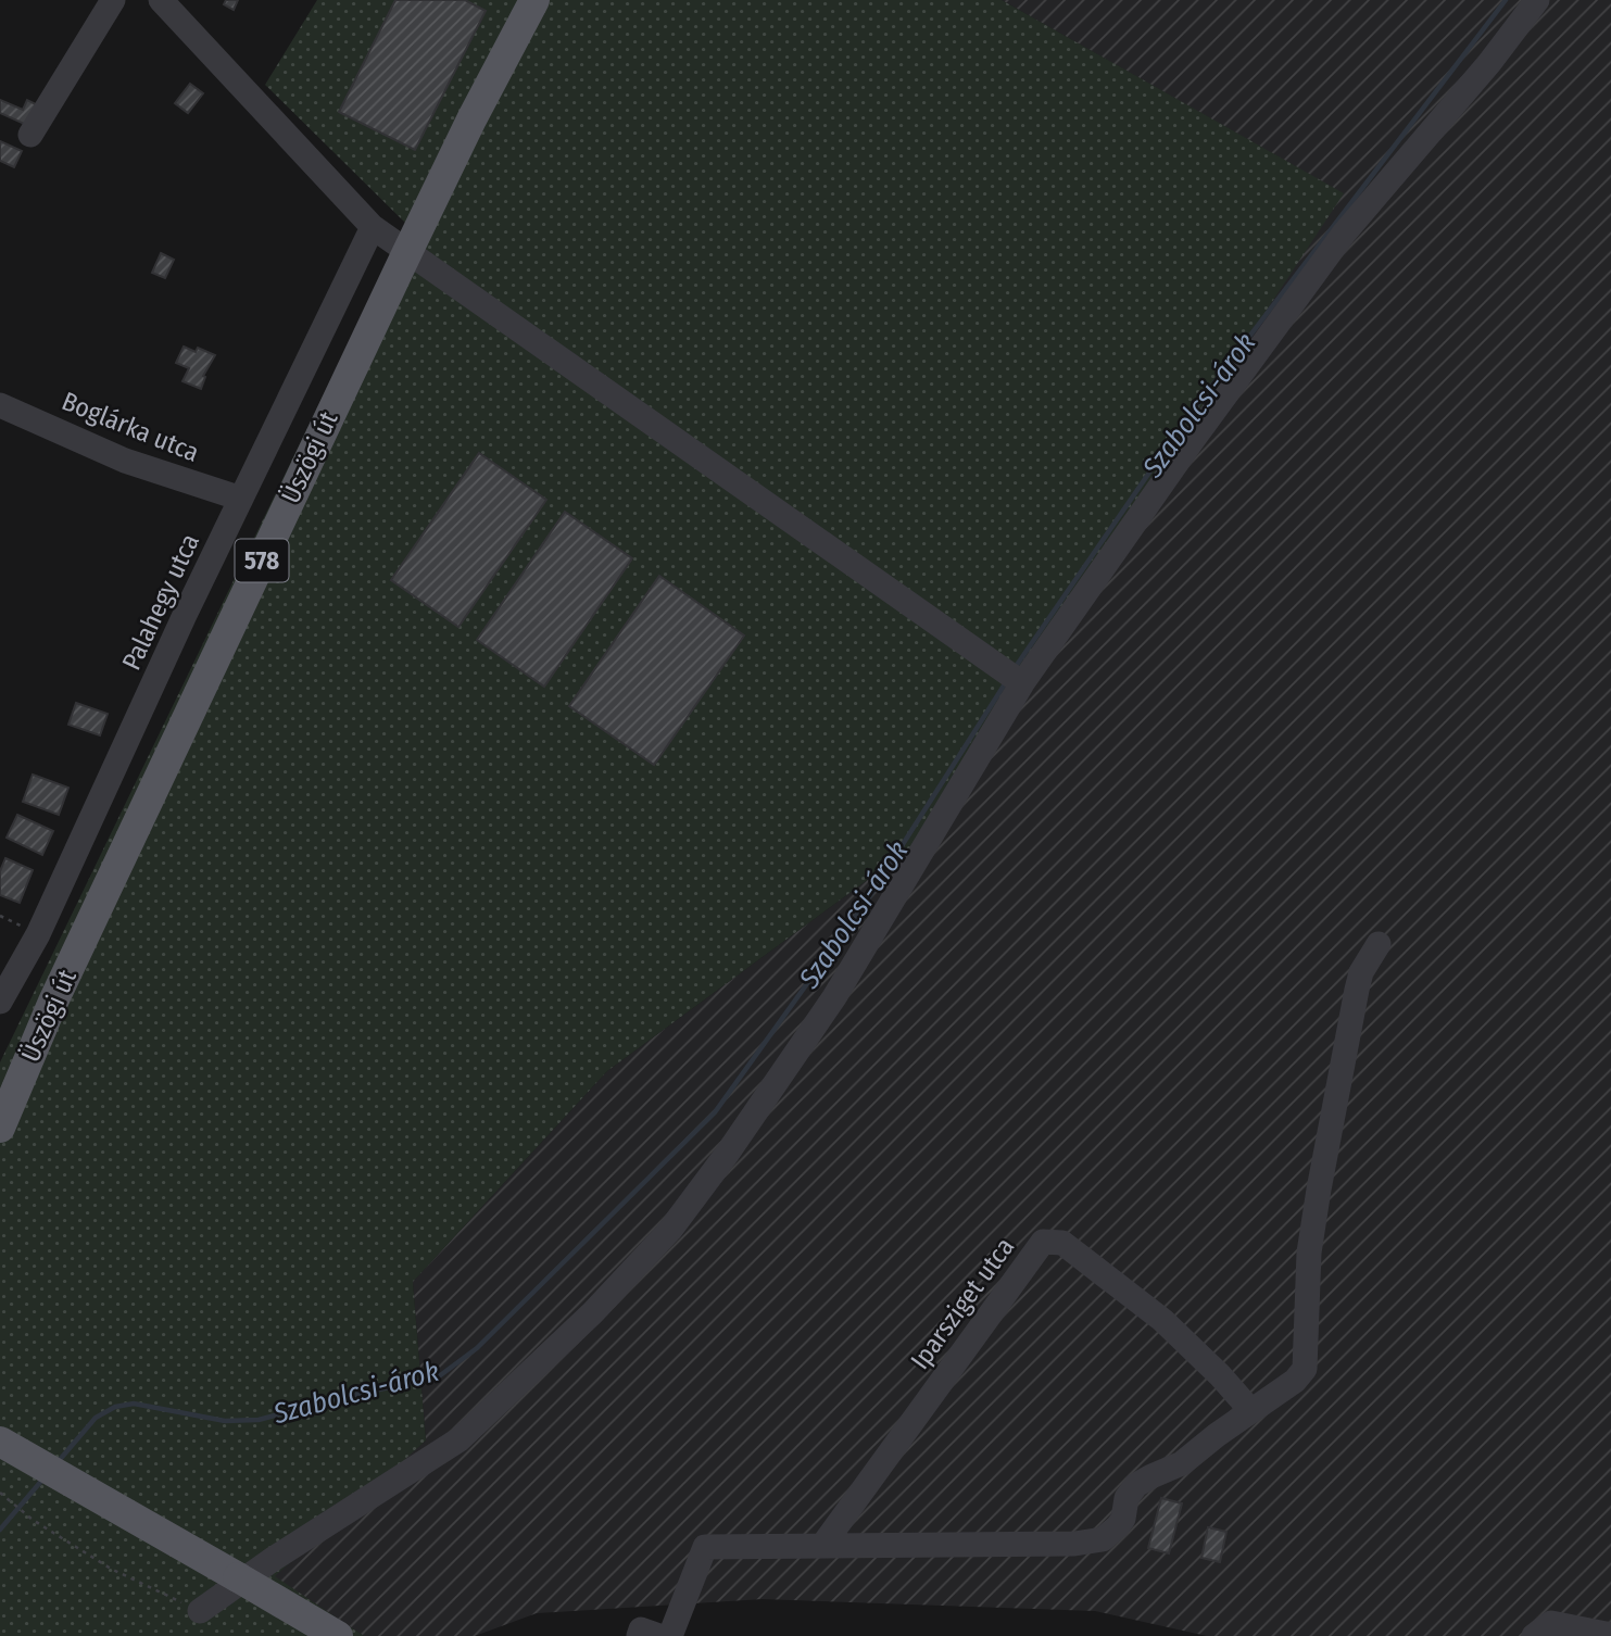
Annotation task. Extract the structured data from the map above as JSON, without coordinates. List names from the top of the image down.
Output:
{
  "streets": {
    "main road": ["Üszögi út", "578"],
    "street": ["Boglárka utca", "Palahegy utca", "Iparsziget utca"]
  },
  "crossings": [
    ["Boglárka utca", "Palahegy utca"]
  ],
  "water": ["Szabolcsi-árok"]
}
